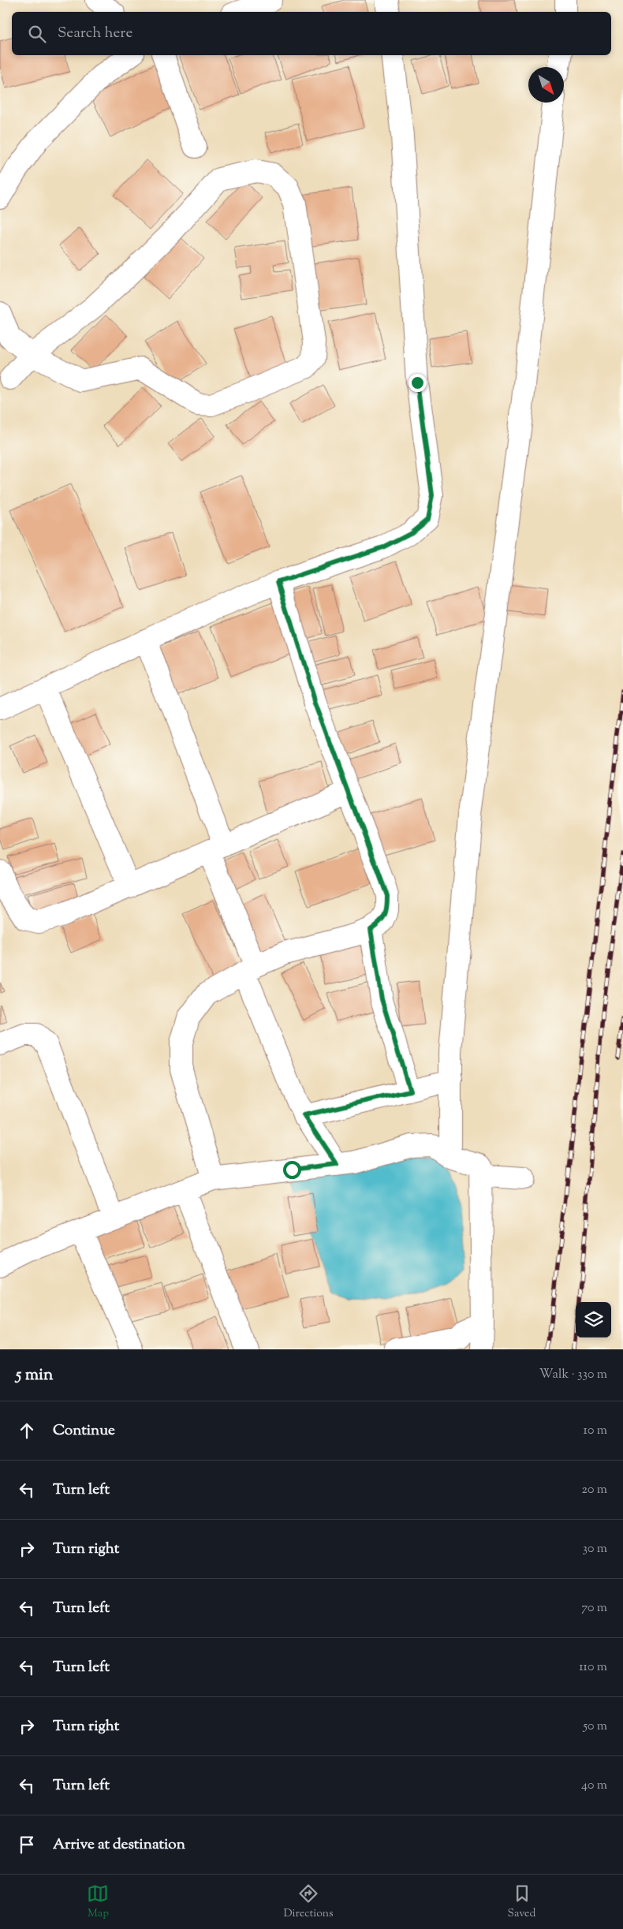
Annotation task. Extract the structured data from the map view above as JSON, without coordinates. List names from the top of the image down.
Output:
{
  "north": "bottom right",
  "page": {
    "search": "Search here",
    "heading": ["5 min", "Walk · 330 m"],
    "list": [
      ["Continue", "10 m"],
      ["Turn left", "20 m"],
      ["Turn right", "30 m"],
      ["Turn left", "70 m"],
      ["Turn left", "110 m"],
      ["Turn right", "50 m"],
      ["Turn left", "40 m"],
      "Arrive at destination"
    ],
    "nav": ["Map", "Directions", "Saved"]
  }
}
